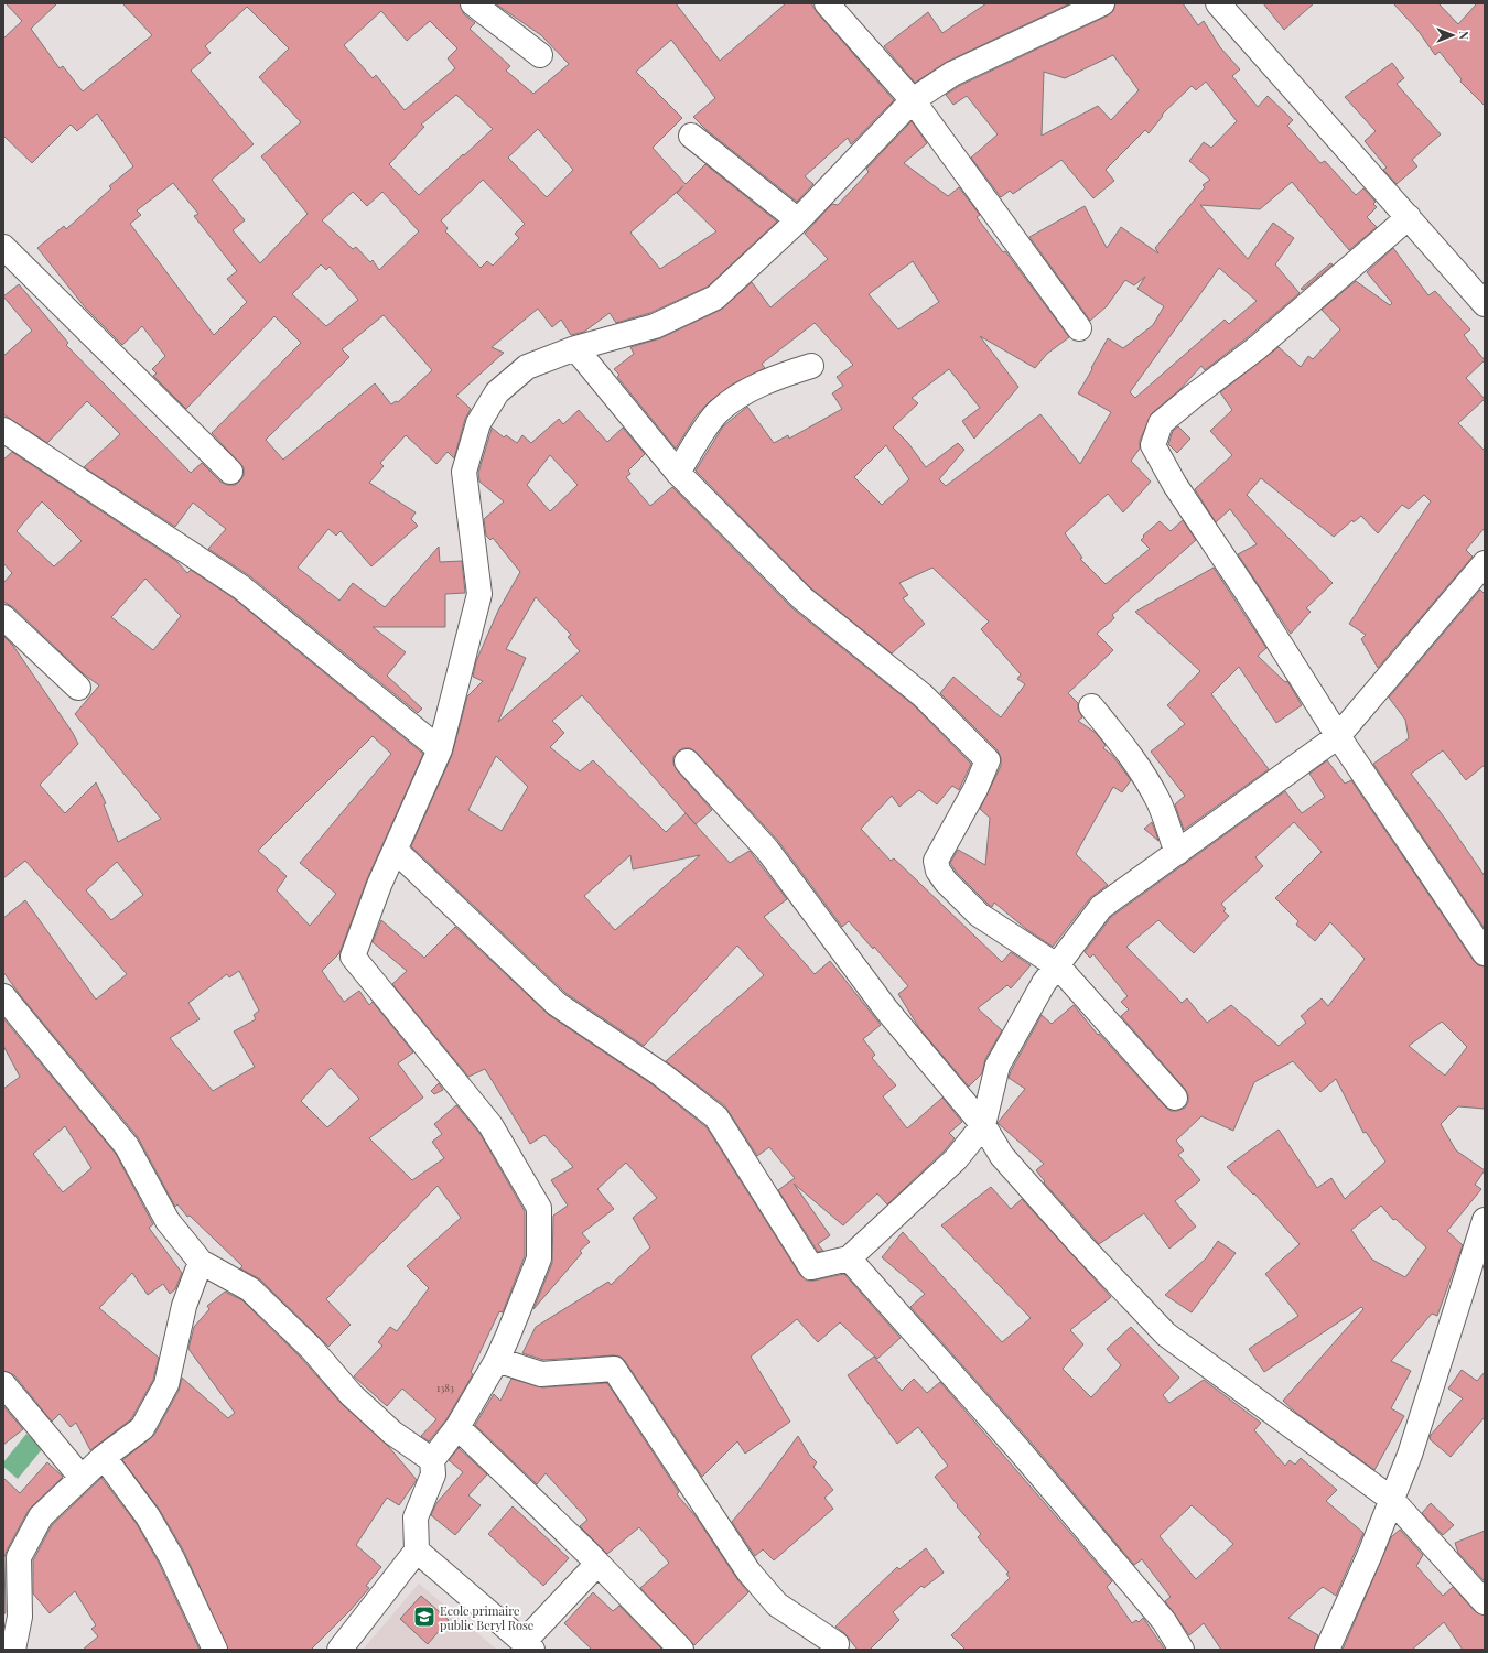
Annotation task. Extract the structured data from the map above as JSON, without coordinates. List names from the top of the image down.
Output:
{
  "places": {
    "school or university": ["Ecole primaire public Beryl Rose"]
  },
  "house_numbers": ["1383"],
  "north": "right"
}
